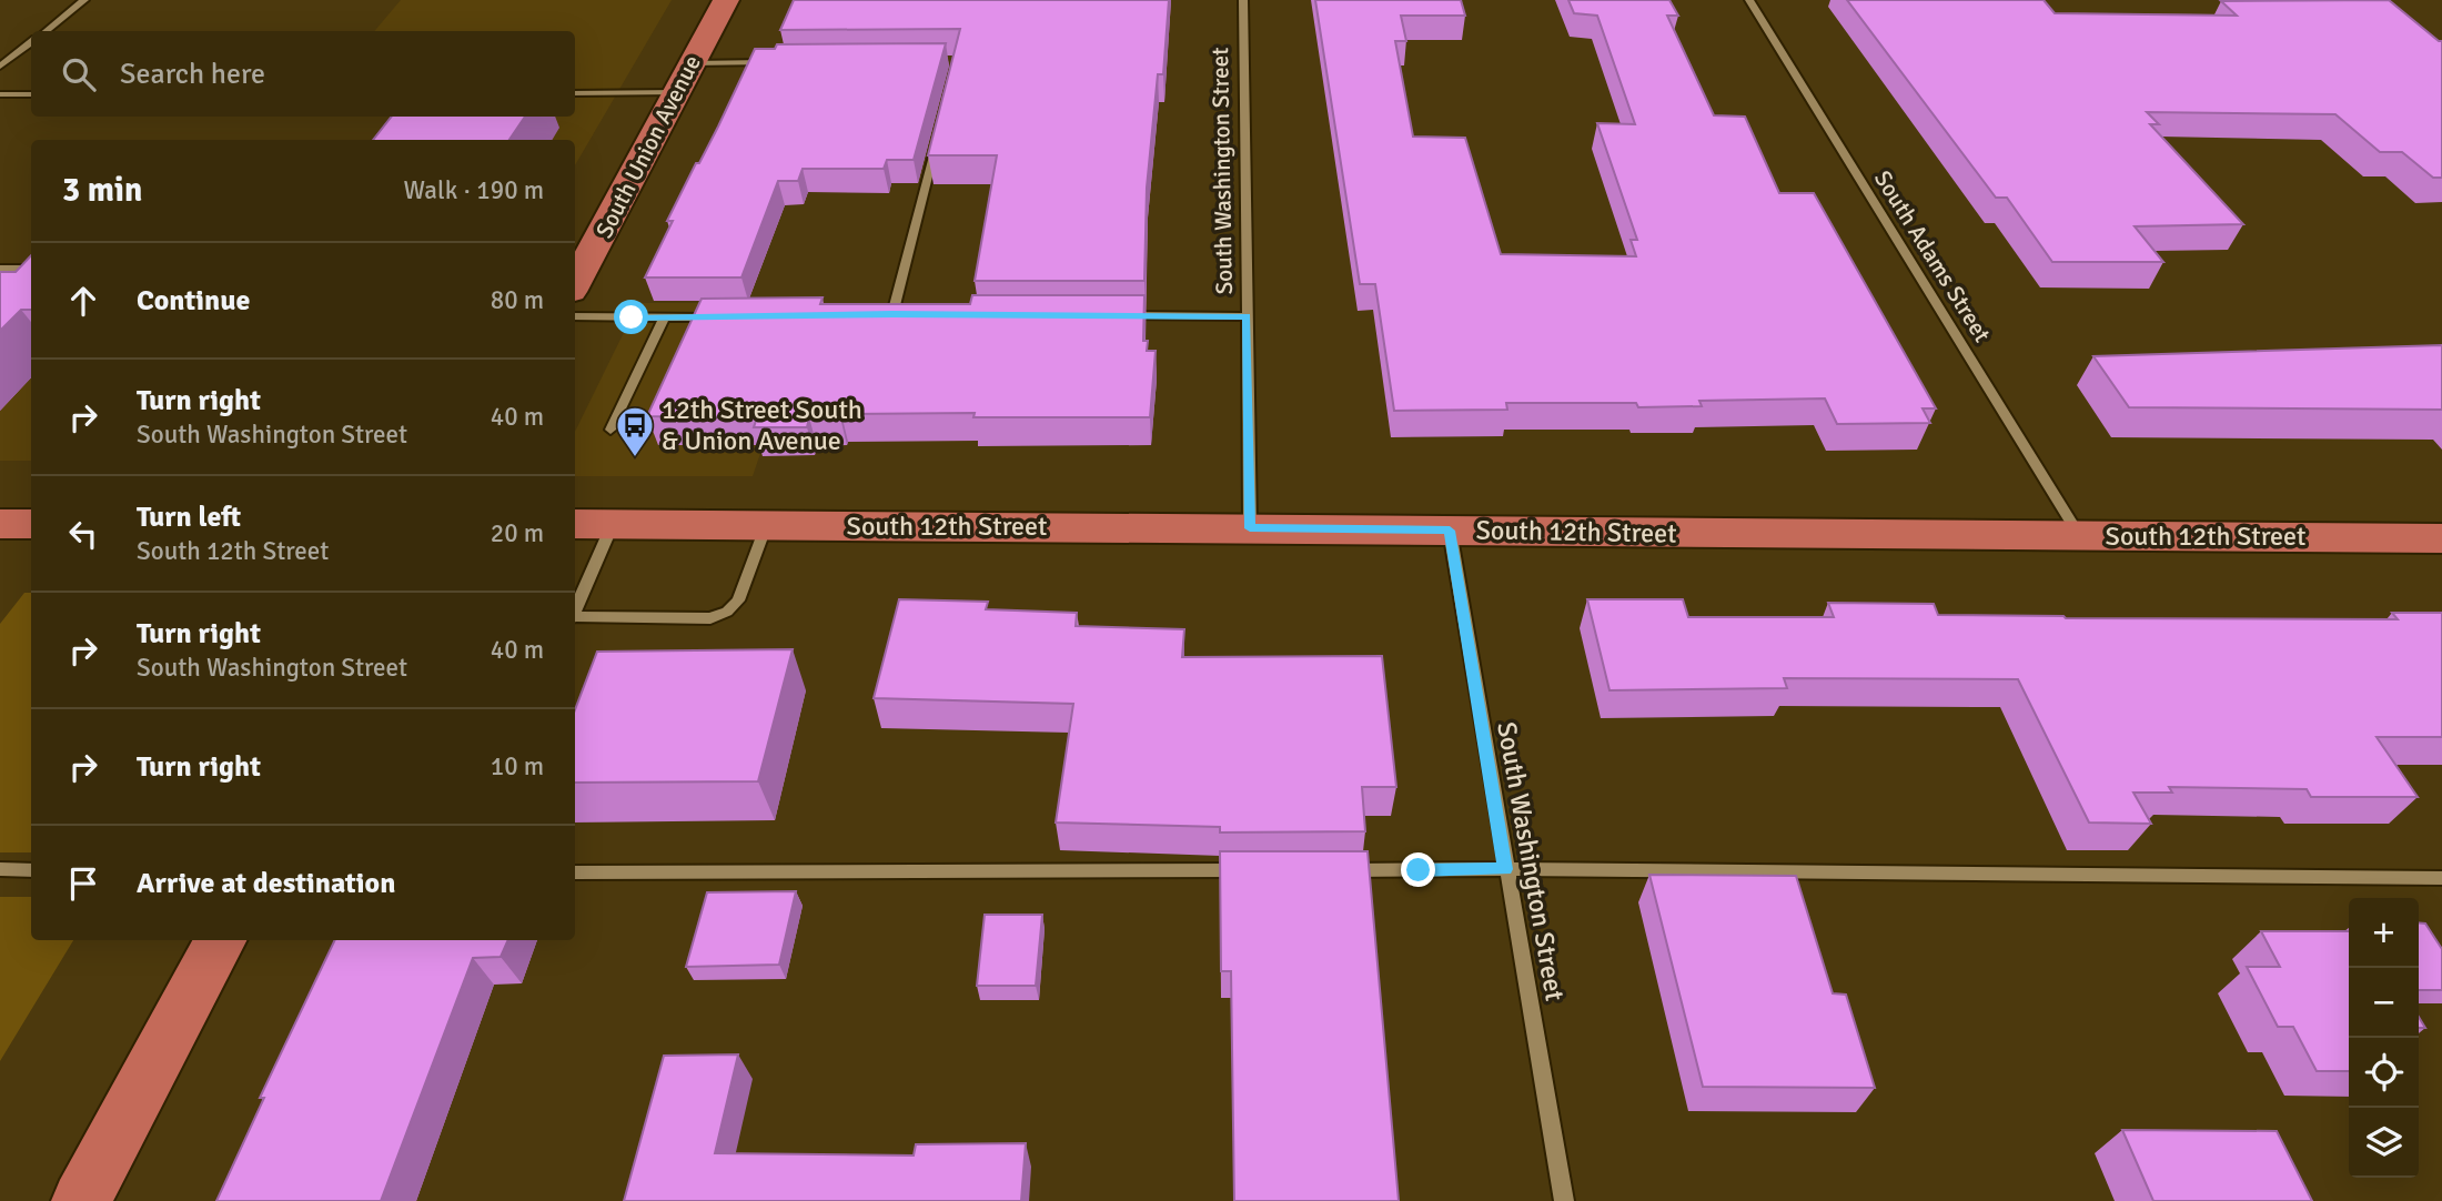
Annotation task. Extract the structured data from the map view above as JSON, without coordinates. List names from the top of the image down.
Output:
{
  "streets": {
    "main road": ["South Union Avenue", "South 12th Street"],
    "street": ["South Washington Street", "South Adams Street"]
  },
  "crossings": [
    ["South Washington Street", "South 12th Street"],
    ["South Adams Street", "South 12th Street"]
  ],
  "places": {
    "bus stop": ["12th Street South & Union Avenue"]
  },
  "page": {
    "search": "Search here",
    "heading": ["3 min", "Walk · 190 m"],
    "list": [
      ["Continue", "80 m"],
      ["Turn right", "South Washington Street", "40 m"],
      ["Turn left", "South 12th Street", "20 m"],
      ["Turn right", "South Washington Street", "40 m"],
      ["Turn right", "10 m"],
      "Arrive at destination"
    ],
    "map_buttons": ["+", "−"]
  }
}
